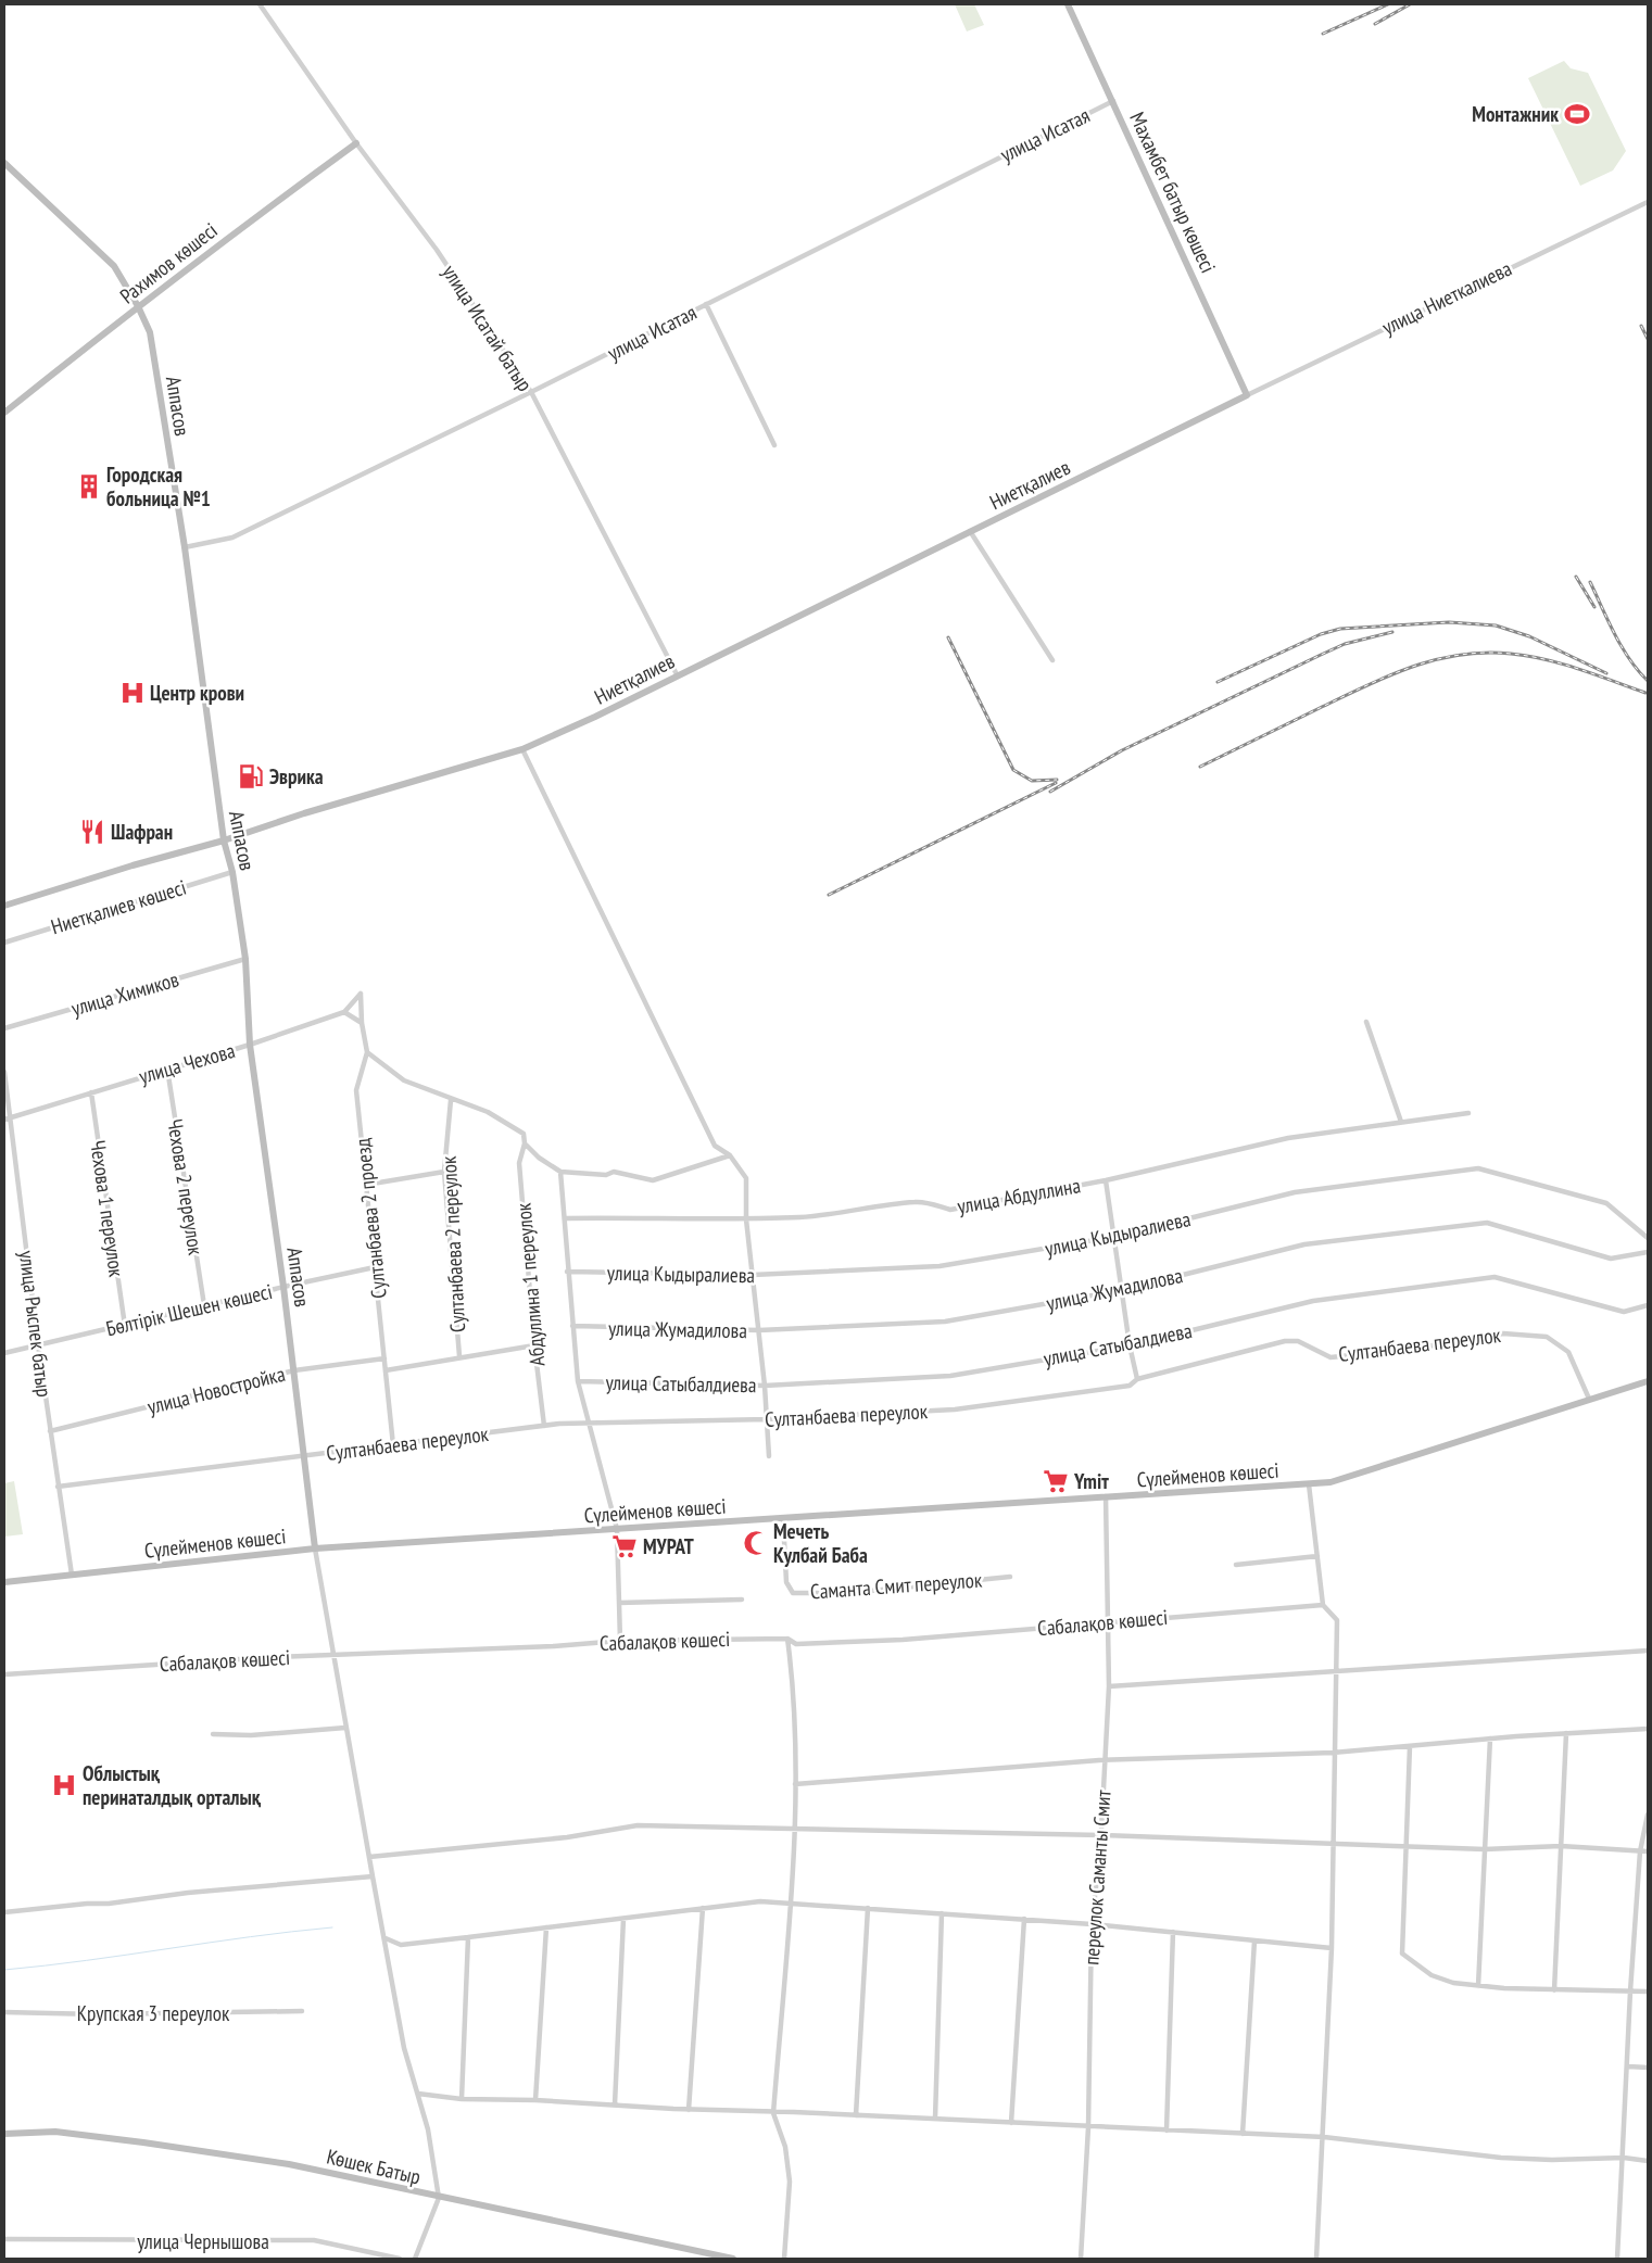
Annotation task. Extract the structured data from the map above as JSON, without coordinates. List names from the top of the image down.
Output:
{
  "streets": {
    "street": [
      "улица Исатая",
      "Махамбет батыр көшесі",
      "Рахимов көшесі",
      "улица Ниеткалиева",
      "улица Исатай батыр",
      "Аппасов",
      "Ниетқалиев",
      "Ниетқалиев көшесі",
      "улица Химиков",
      "улица Чехова",
      "Чехова 2 переулок",
      "улица Абдуллина",
      "Чехова 1 переулок",
      "Султанбаева 2 проезд",
      "улица Кыдыралиева",
      "Султанбаева 2 переулок",
      "Абдуллина 1 переулок",
      "улица Жумадилова",
      "Бөлтірік Шешен көшесі",
      "улица Рыспек батыр",
      "улица Сатыбалдиева",
      "Султанбаева переулок",
      "улица Новостройка",
      "Сүлейменов көшесі",
      "Саманта Смит переулок",
      "Сабалақов көшесі",
      "переулок Саманты Смит",
      "Крупская 3 переулок",
      "Көшек Батыр",
      "улица Чернышова"
    ]
  },
  "crossings": [
    ["улица Исатая", "Махамбет батыр көшесі"],
    ["улица Исатая", "улица Исатай батыр"],
    ["улица Исатая", "Аппасов"],
    ["Махамбет батыр көшесі", "улица Ниеткалиева"],
    ["Махамбет батыр көшесі", "Ниетқалиев"],
    ["Рахимов көшесі", "улица Исатай батыр"],
    ["Рахимов көшесі", "Аппасов"],
    ["улица Ниеткалиева", "Ниетқалиев"],
    ["улица Исатай батыр", "Ниетқалиев"],
    ["Аппасов", "Ниетқалиев"],
    ["Аппасов", "Ниетқалиев көшесі"],
    ["Аппасов", "улица Химиков"],
    ["Аппасов", "улица Чехова"],
    ["Аппасов", "Бөлтірік Шешен көшесі"],
    ["Аппасов", "Султанбаева переулок"],
    ["Аппасов", "улица Новостройка"],
    ["Аппасов", "Сүлейменов көшесі"],
    ["улица Чехова", "Чехова 2 переулок"],
    ["улица Чехова", "Чехова 1 переулок"],
    ["улица Чехова", "Султанбаева 2 проезд"],
    ["улица Чехова", "улица Рыспек батыр"],
    ["Чехова 2 переулок", "Бөлтірік Шешен көшесі"],
    ["Чехова 1 переулок", "Бөлтірік Шешен көшесі"],
    ["Султанбаева 2 проезд", "Султанбаева 2 переулок"],
    ["Султанбаева 2 проезд", "Бөлтірік Шешен көшесі"],
    ["Султанбаева 2 проезд", "Султанбаева переулок"],
    ["Султанбаева 2 проезд", "улица Новостройка"],
    ["Султанбаева 2 переулок", "Абдуллина 1 переулок"],
    ["Абдуллина 1 переулок", "Султанбаева переулок"],
    ["Бөлтірік Шешен көшесі", "улица Рыспек батыр"],
    ["улица Рыспек батыр", "Султанбаева переулок"],
    ["улица Рыспек батыр", "улица Новостройка"],
    ["улица Рыспек батыр", "Сүлейменов көшесі"],
    ["Султанбаева переулок", "Сүлейменов көшесі"],
    ["Сүлейменов көшесі", "Саманта Смит переулок"],
    ["Сүлейменов көшесі", "переулок Саманты Смит"],
    ["Сабалақов көшесі", "переулок Саманты Смит"]
  ],
  "places": {
    "sports": ["Монтажник"],
    "building": ["Городская больница №1"],
    "hospital": ["Центр крови", "Облыстық перинаталдық орталық"],
    "fuel station": ["Эврика"],
    "restaurant": ["Шафран"],
    "supermarket": ["Ymiт", "МУРАТ"],
    "mosque": ["Мечеть Кулбай Баба"]
  }
}
